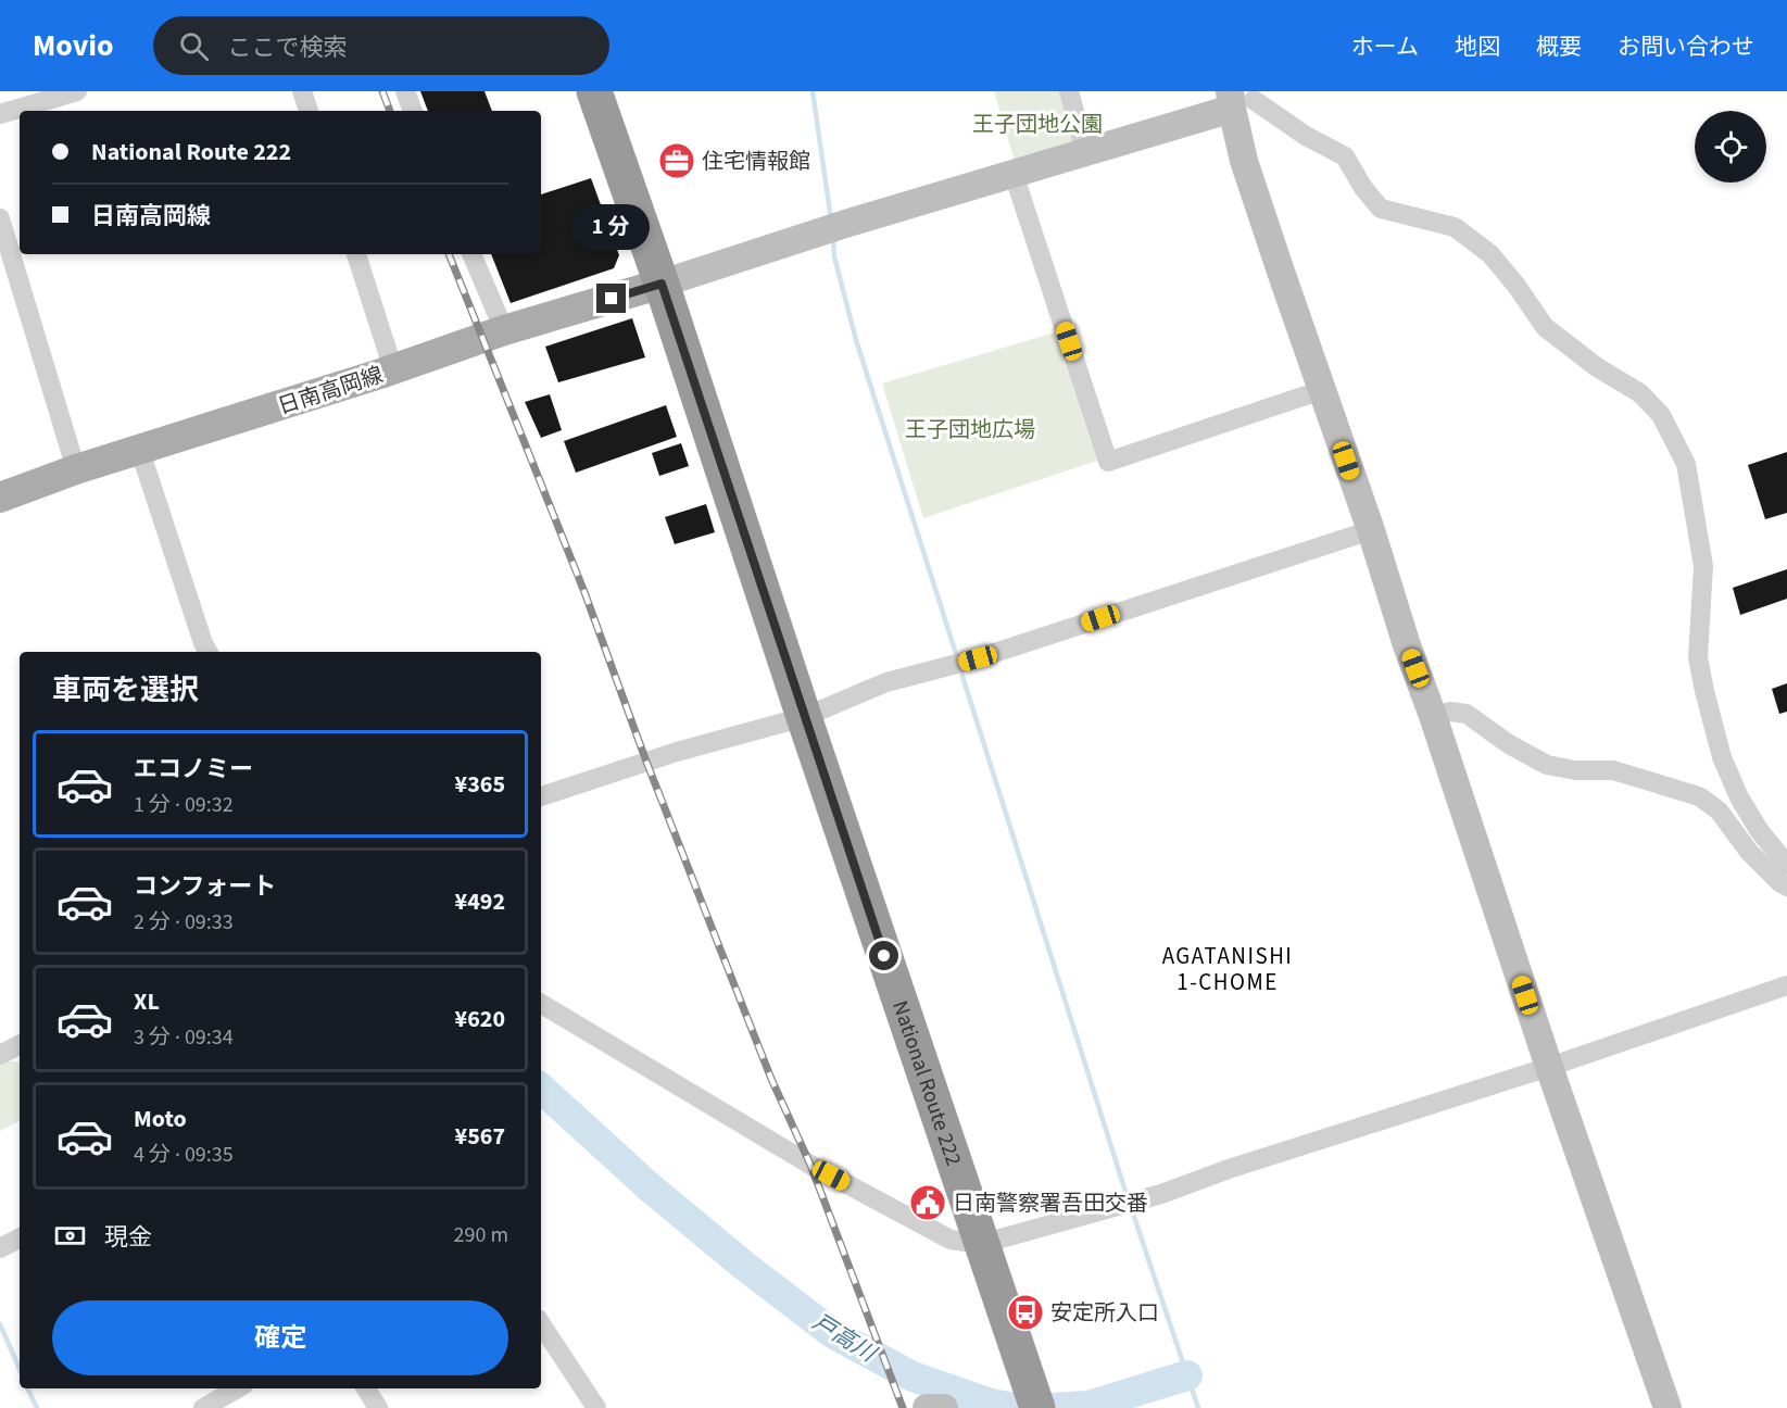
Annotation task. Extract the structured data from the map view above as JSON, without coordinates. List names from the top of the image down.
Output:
{
  "streets": {
    "highway": ["National Route 222"],
    "main road": ["日南高岡線"]
  },
  "crossings": [
    ["日南高岡線", "National Route 222"]
  ],
  "districts": ["AGATANISHI 1-CHOME"],
  "water": ["戸高川"],
  "parks": ["王子団地公園", "王子団地広場"],
  "places": {
    "office": ["住宅情報館"],
    "public building": ["日南警察署吾田交番"],
    "bus stop": ["安定所入口"]
  },
  "page": {
    "header": "Movio",
    "search": "ここで検索",
    "nav": [
      "ホーム",
      "地図",
      "概要",
      "お問い合わせ"
    ],
    "banner": ["National Route 222", "日南高岡線"],
    "bubble": "1 分",
    "heading": "車両を選択",
    "list": [
      {
        "name": "エコノミー",
        "note": "1 分 · 09:32",
        "value": "¥365"
      },
      {
        "name": "コンフォート",
        "note": "2 分 · 09:33",
        "value": "¥492"
      },
      {
        "name": "XL",
        "note": "3 分 · 09:34",
        "value": "¥620"
      },
      {
        "name": "Moto",
        "note": "4 分 · 09:35",
        "value": "¥567"
      }
    ],
    "pay": ["現金", "290 m"],
    "buttons": "確定"
  }
}
